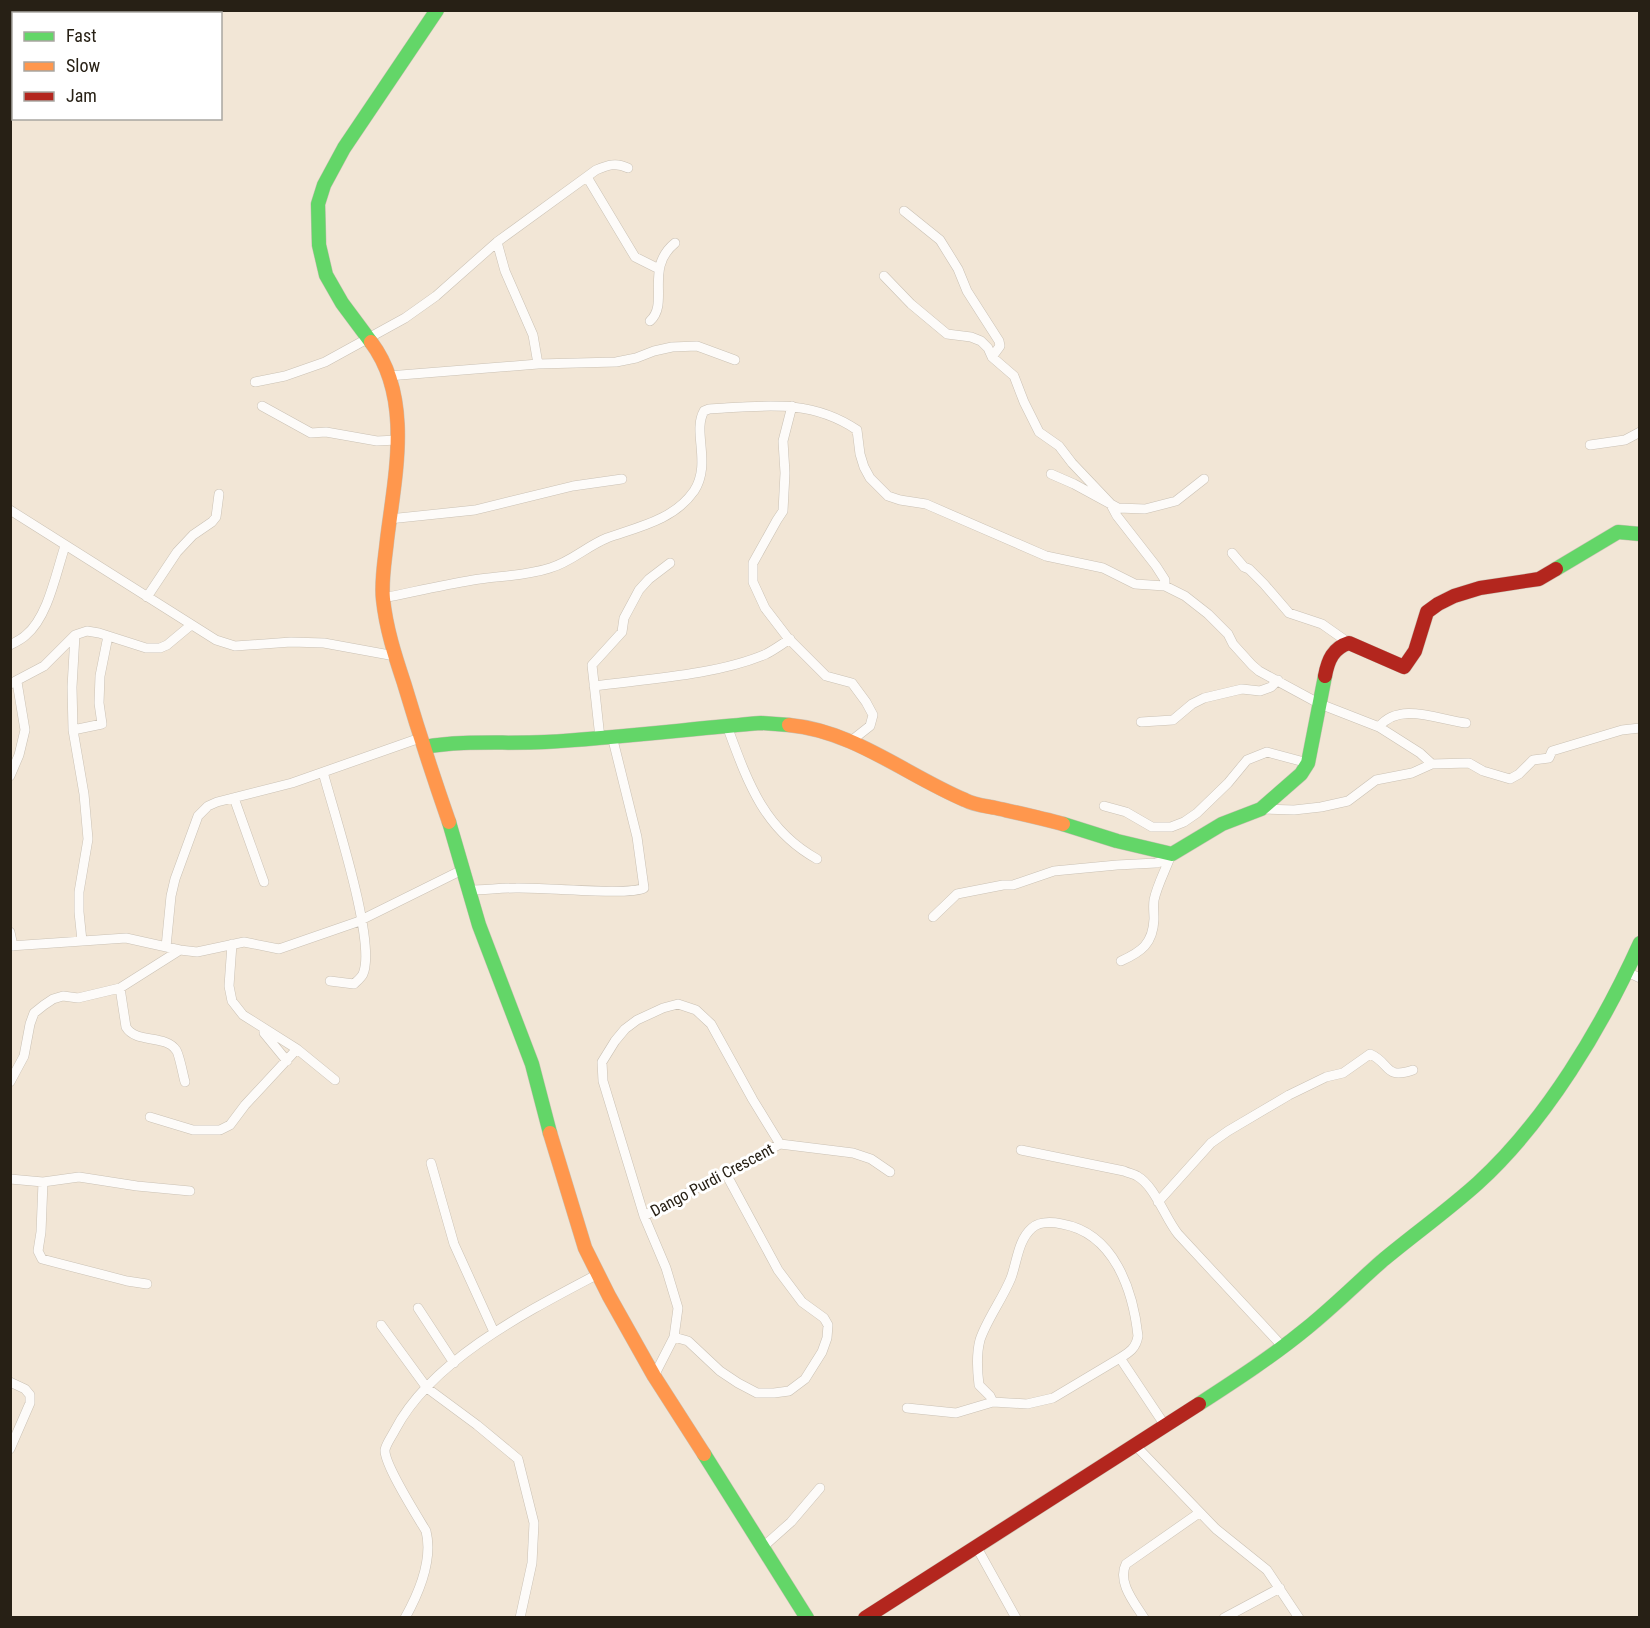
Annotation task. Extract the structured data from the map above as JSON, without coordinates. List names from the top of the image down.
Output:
{
  "streets": {
    "street": ["Dango Purdi Crescent"]
  },
  "legend": ["Fast", "Slow", "Jam"]
}
